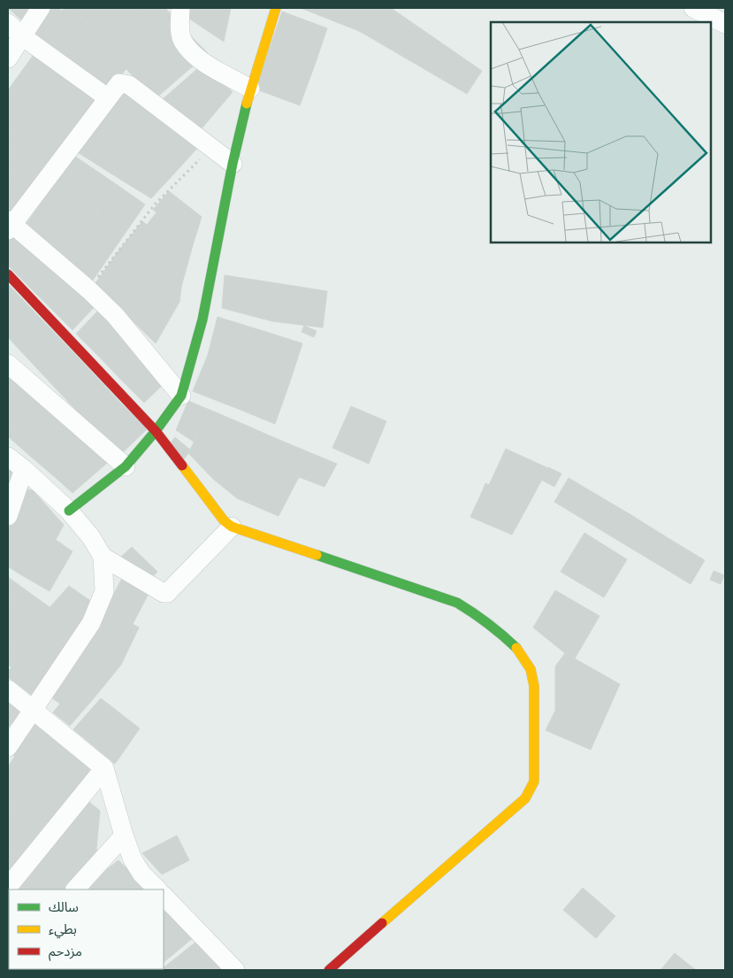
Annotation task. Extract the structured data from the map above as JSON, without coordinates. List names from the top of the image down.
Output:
{
  "legend": ["سالك", "بطيء", "مزدحم"]
}
